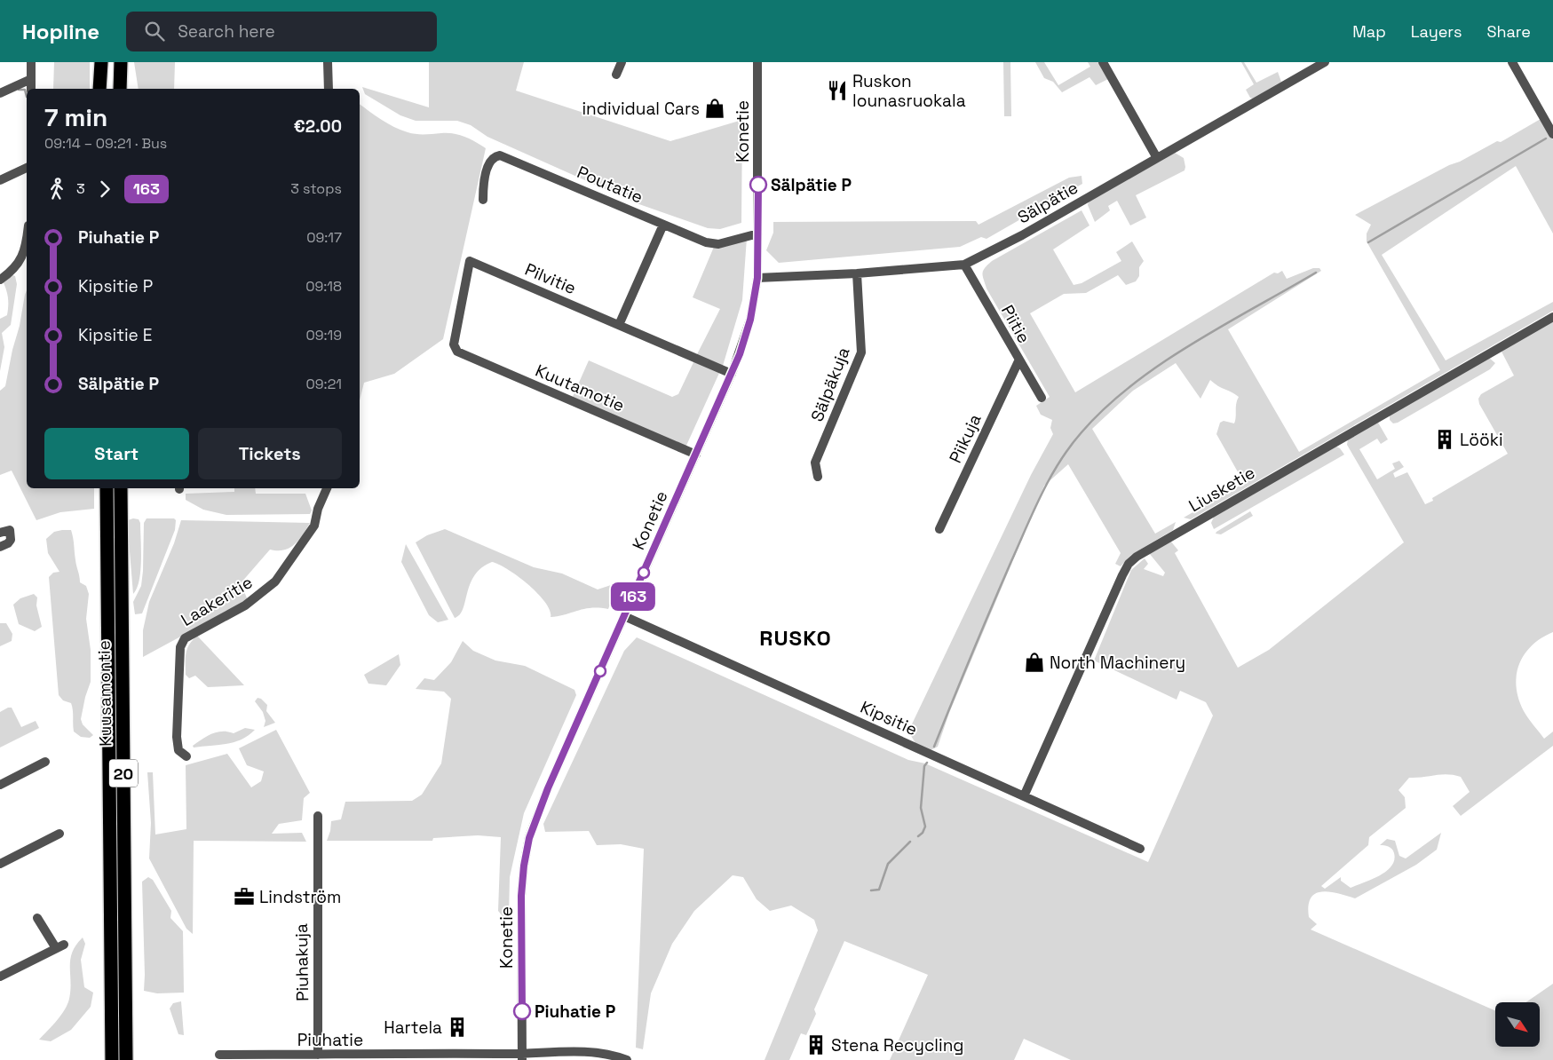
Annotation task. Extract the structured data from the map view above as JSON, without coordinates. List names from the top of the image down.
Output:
{
  "streets": {
    "highway": ["Kuusamontie", "20"],
    "street": [
      "Konetie",
      "Poutatie",
      "Sälpätie",
      "Pilvitie",
      "Piitie",
      "Sälpäkuja",
      "Kuutamotie",
      "Piikuja",
      "Liusketie",
      "Laakeritie",
      "Kipsitie",
      "Piuhakuja",
      "Piuhatie"
    ]
  },
  "crossings": [
    ["Konetie", "Poutatie"],
    ["Konetie", "Sälpätie"],
    ["Konetie", "Pilvitie"],
    ["Konetie", "Kuutamotie"],
    ["Konetie", "Kipsitie"],
    ["Konetie", "Piuhatie"],
    ["Sälpätie", "Piitie"],
    ["Sälpätie", "Sälpäkuja"],
    ["Pilvitie", "Kuutamotie"],
    ["Piitie", "Piikuja"],
    ["Liusketie", "Kipsitie"],
    ["Piuhakuja", "Piuhatie"]
  ],
  "districts": ["RUSKO"],
  "places": {
    "restaurant": ["Ruskon lounasruokala"],
    "shop": ["individual Cars", "North Machinery"],
    "other": ["Sälpätie P", "Piuhatie P"],
    "building": ["Lööki", "Hartela", "Stena Recycling"],
    "office": ["Lindström"]
  },
  "lines": ["bus line 163"],
  "north": "bottom right",
  "page": {
    "header": "Hopline",
    "search": "Search here",
    "nav": ["Map", "Layers", "Share"],
    "on_map": "163",
    "heading": ["7 min", "09:14 – 09:21 · Bus", "€2.00"],
    "legs": ["3", "163", "3 stops"],
    "list": [
      {
        "name": "Piuhatie P",
        "value": "09:17"
      },
      {
        "name": "Kipsitie P",
        "value": "09:18"
      },
      {
        "name": "Kipsitie E",
        "value": "09:19"
      },
      {
        "name": "Sälpätie P",
        "value": "09:21"
      }
    ],
    "buttons": ["Start", "Tickets"]
  }
}
